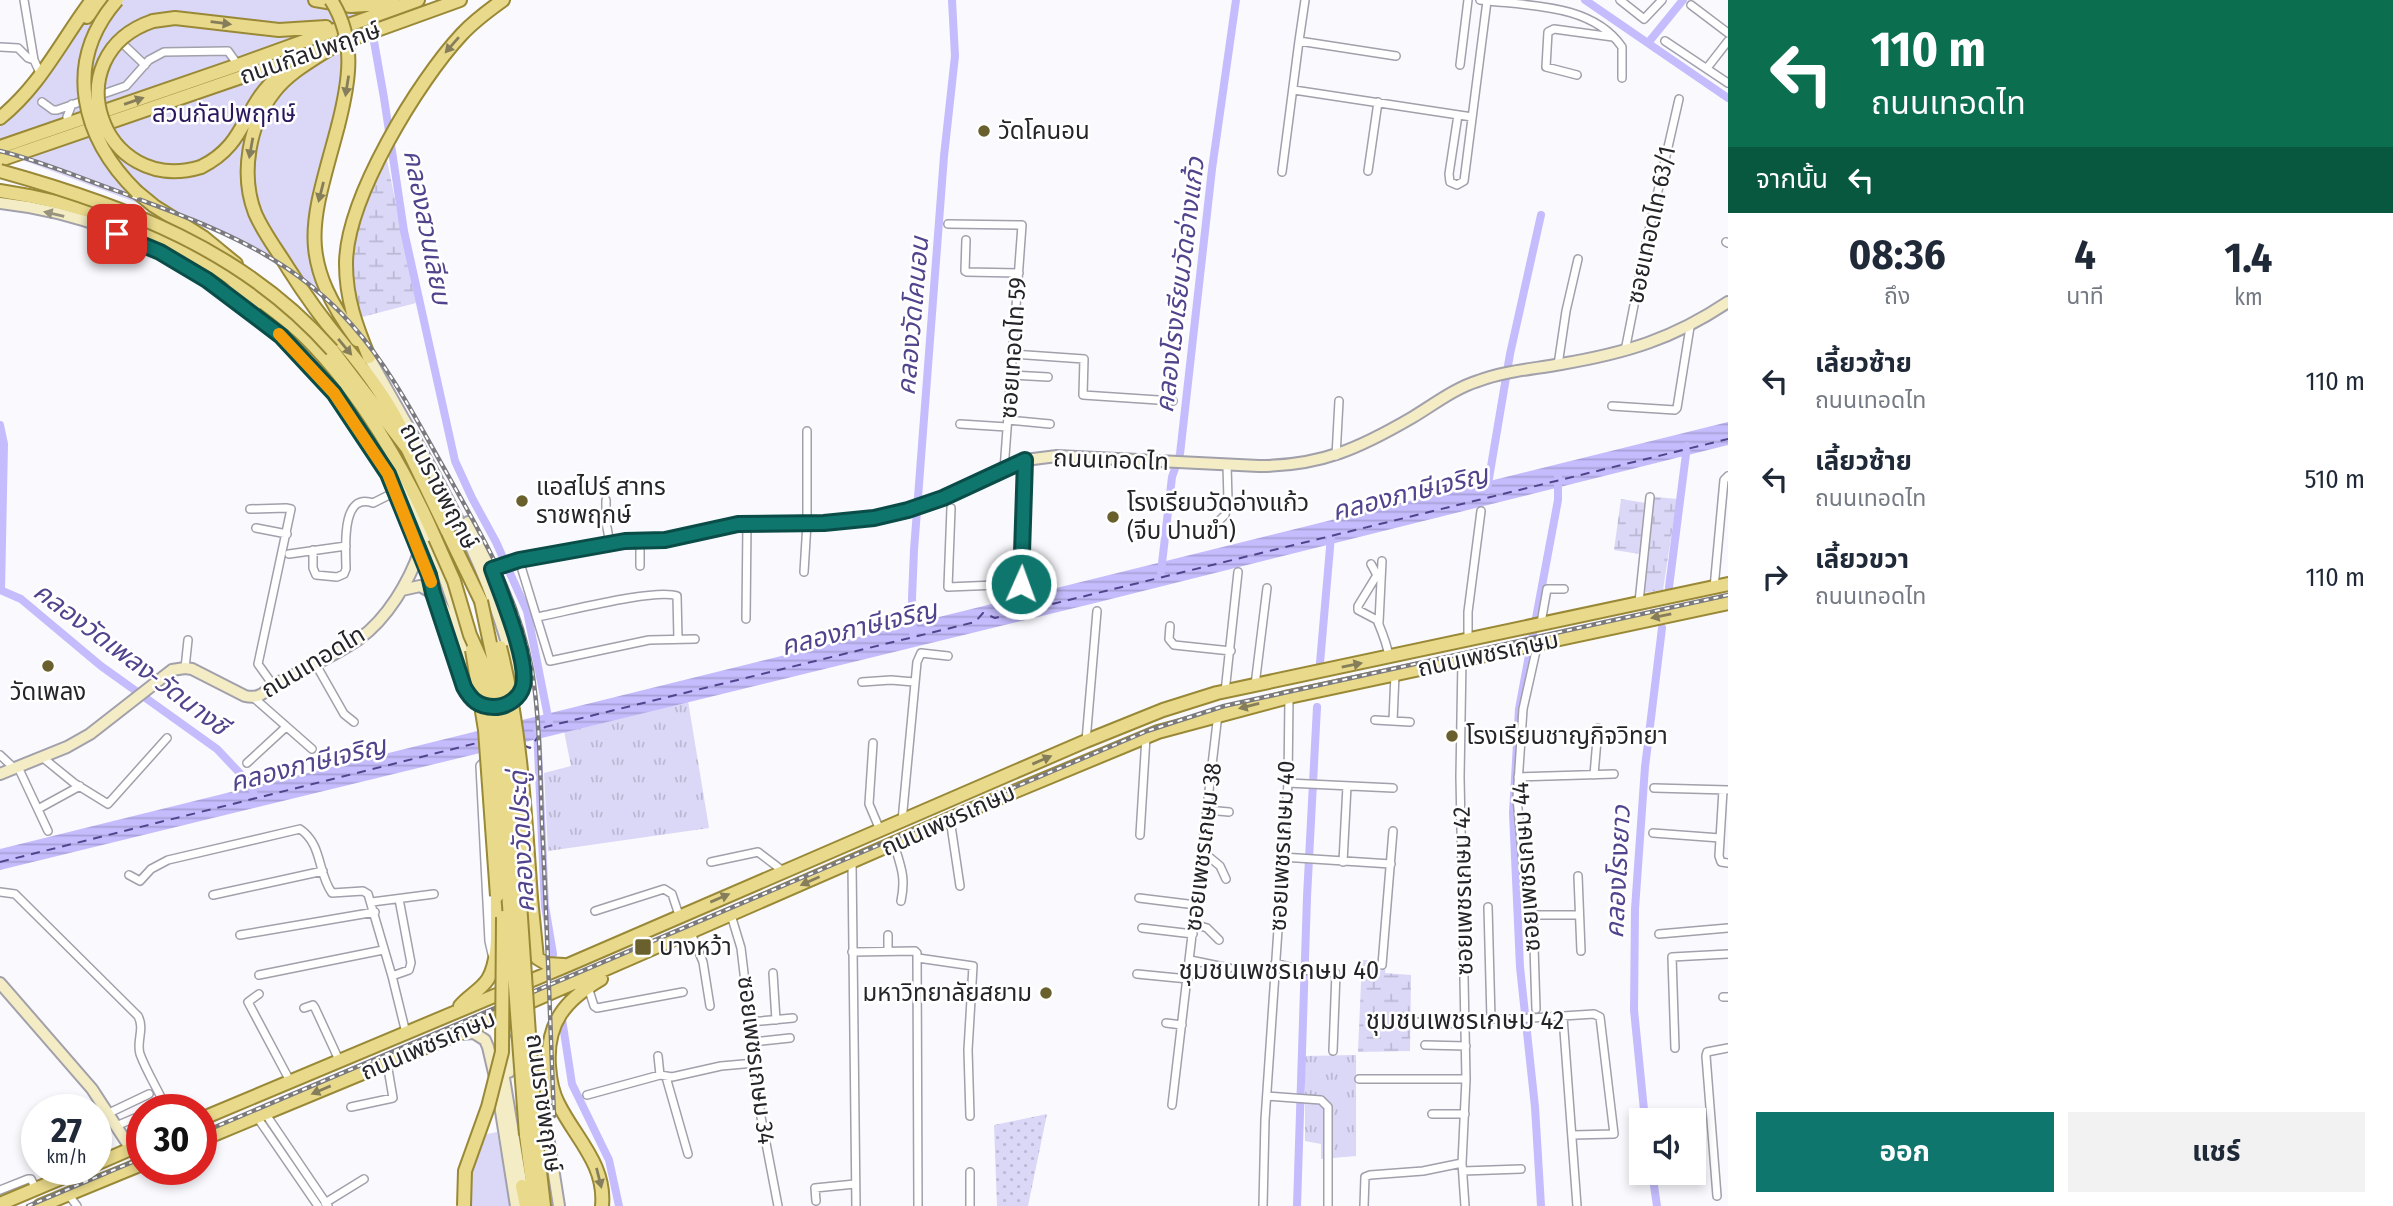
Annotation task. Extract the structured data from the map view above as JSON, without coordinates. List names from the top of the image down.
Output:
{
  "streets": {
    "main road": [
      "ถนนกัลปพฤกษ์",
      "ถนนเทอดไท",
      "ถนนราชพฤกษ์",
      "ถนนเพชรเกษม"
    ],
    "street": [
      "ซอยเทอดไท 63/1",
      "ซอยเทอดไท 59",
      "ซอยเพชรเกษม 40",
      "ซอยเพชรเกษม 38",
      "ซอยเพชรเกษม 44",
      "ซอยเพชรเกษม 42",
      "ซอยเพชรเกษม 34"
    ]
  },
  "crossings": [
    ["ซอยเทอดไท 63/1", "ถนนเทอดไท"],
    ["ซอยเทอดไท 59", "ถนนเทอดไท"],
    ["ถนนราชพฤกษ์", "ถนนเพชรเกษม"],
    ["ถนนเพชรเกษม", "ซอยเพชรเกษม 40"],
    ["ถนนเพชรเกษม", "ซอยเพชรเกษม 38"],
    ["ถนนเพชรเกษม", "ซอยเพชรเกษม 44"],
    ["ถนนเพชรเกษม", "ซอยเพชรเกษม 42"],
    ["ถนนเพชรเกษม", "ซอยเพชรเกษม 34"]
  ],
  "districts": ["ชุมชนเพชรเกษม 40", "ชุมชนเพชรเกษม 42"],
  "water": [
    "คลองสวนเลียบ",
    "คลองโรงเรียนวัดอ่างแก้ว",
    "คลองวัดโคนอน",
    "คลองภาษีเจริญ",
    "คลองวัดเพลง-วัดนางชี",
    "คลองวัดประดู่",
    "คลองโรงยาว"
  ],
  "parks": ["สวนกัลปพฤกษ์"],
  "places": {
    "other": [
      "วัดโคนอน",
      "แอสไปร์ สาทร ราชพฤกษ์",
      "โรงเรียนวัดอ่างแก้ว (จีบ ปานขำ)",
      "วัดเพลง",
      "โรงเรียนชาญกิจวิทยา",
      "มหาวิทยาลัยสยาม"
    ],
    "transit": ["บางหว้า"]
  },
  "page": {
    "turn": ["110 m", "ถนนเทอดไท"],
    "then": "จากนั้น",
    "eta": [
      "08:36",
      "ถึง",
      "4",
      "นาที",
      "1.4",
      "km"
    ],
    "list": [
      {
        "name": "เลี้ยวซ้าย",
        "note": "ถนนเทอดไท",
        "value": "110 m"
      },
      {
        "name": "เลี้ยวซ้าย",
        "note": "ถนนเทอดไท",
        "value": "510 m"
      },
      {
        "name": "เลี้ยวขวา",
        "note": "ถนนเทอดไท",
        "value": "110 m"
      }
    ],
    "speed": "27 km/h",
    "limit": "30",
    "buttons": ["ออก", "แชร์"]
  }
}
